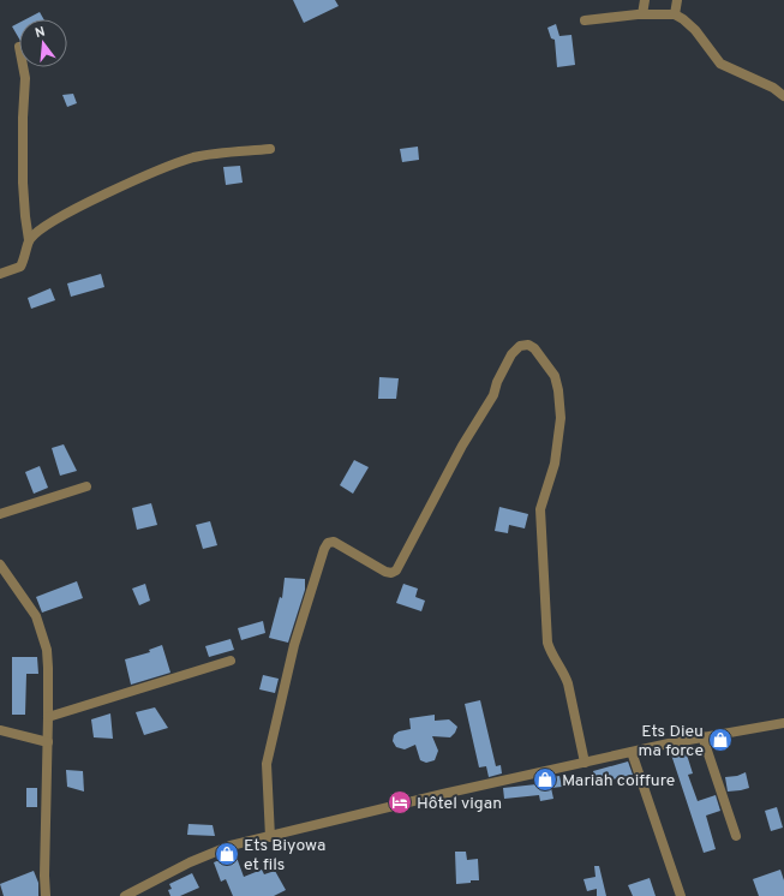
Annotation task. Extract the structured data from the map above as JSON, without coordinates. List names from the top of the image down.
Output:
{
  "places": {
    "shop": ["Ets Dieu ma force", "Mariah coiffure", "Ets Biyowa et fils"],
    "hotel": ["Hôtel vigan"]
  },
  "north": "top"
}
